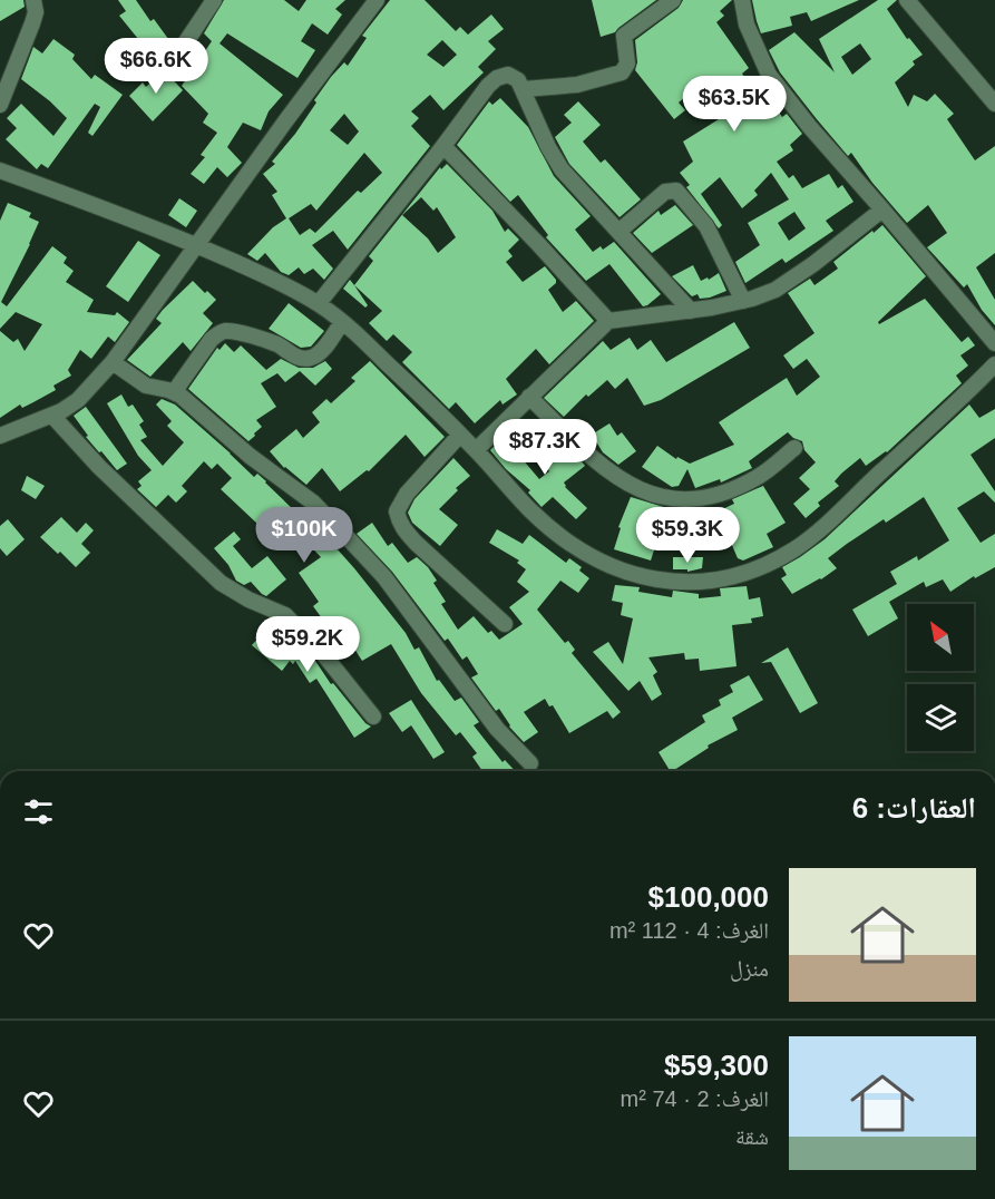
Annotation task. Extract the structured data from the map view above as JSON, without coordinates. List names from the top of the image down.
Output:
{
  "north": "top left",
  "page": {
    "price": [
      "$66.6K",
      "$63.5K",
      "$87.3K",
      "$100K",
      "$59.3K",
      "$59.2K"
    ],
    "heading": "العقارات: 6",
    "list": [
      {
        "name": "$100,000",
        "note": "الغرف: 4 · 112 m² · منزل"
      },
      {
        "name": "$59,300",
        "note": "الغرف: 2 · 74 m² · شقة"
      }
    ]
  }
}
